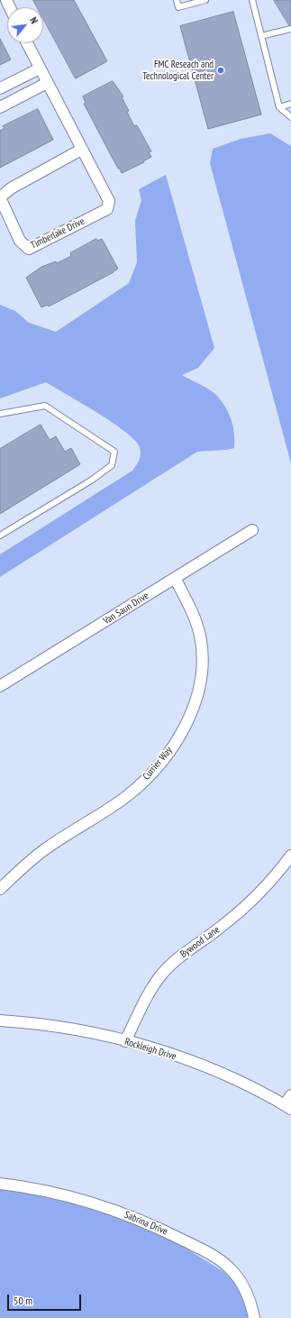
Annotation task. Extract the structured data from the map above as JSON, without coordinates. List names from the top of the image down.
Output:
{
  "streets": {
    "street": [
      "Timberlake Drive",
      "Van Saun Drive",
      "Currier Way",
      "Bywood Lane",
      "Rockleigh Drive",
      "Sabrina Drive"
    ]
  },
  "crossings": [
    ["Van Saun Drive", "Currier Way"],
    ["Bywood Lane", "Rockleigh Drive"]
  ],
  "places": ["FMC Reseach and Technological Center"],
  "scale_bar": "50 m",
  "north": "top right"
}
